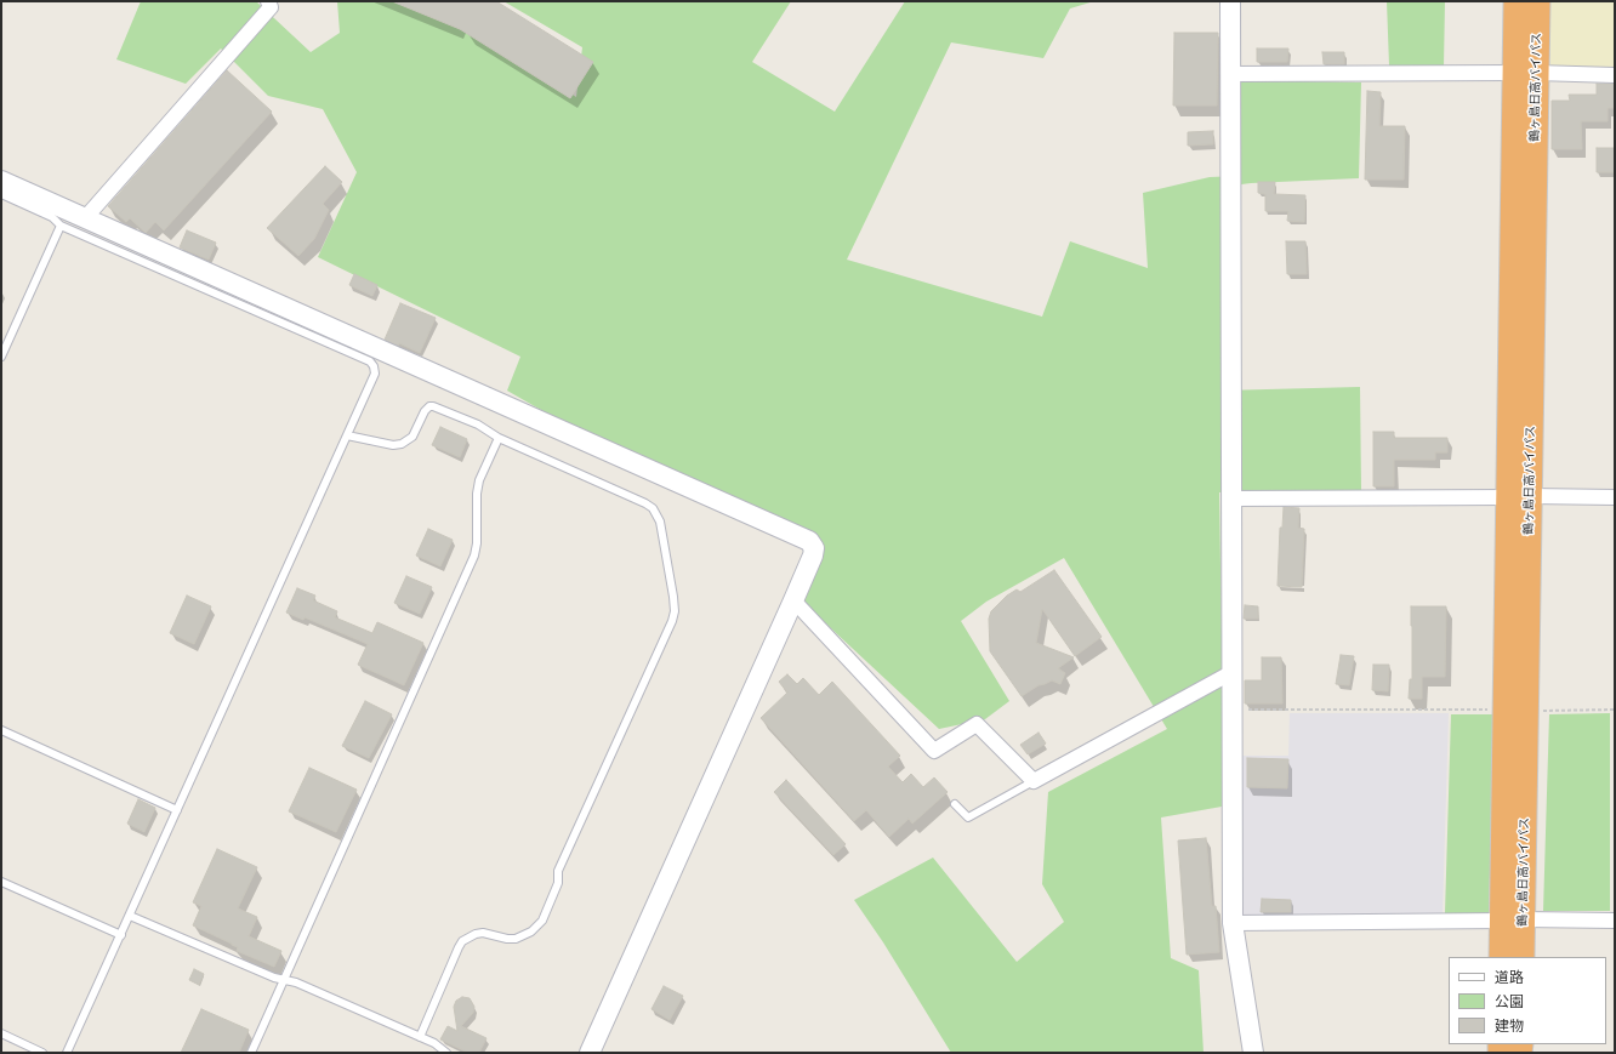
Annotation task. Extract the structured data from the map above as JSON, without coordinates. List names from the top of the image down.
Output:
{
  "streets": {
    "highway": ["鶴ヶ島日高バイパス"]
  },
  "legend": ["道路", "公園", "建物"]
}
